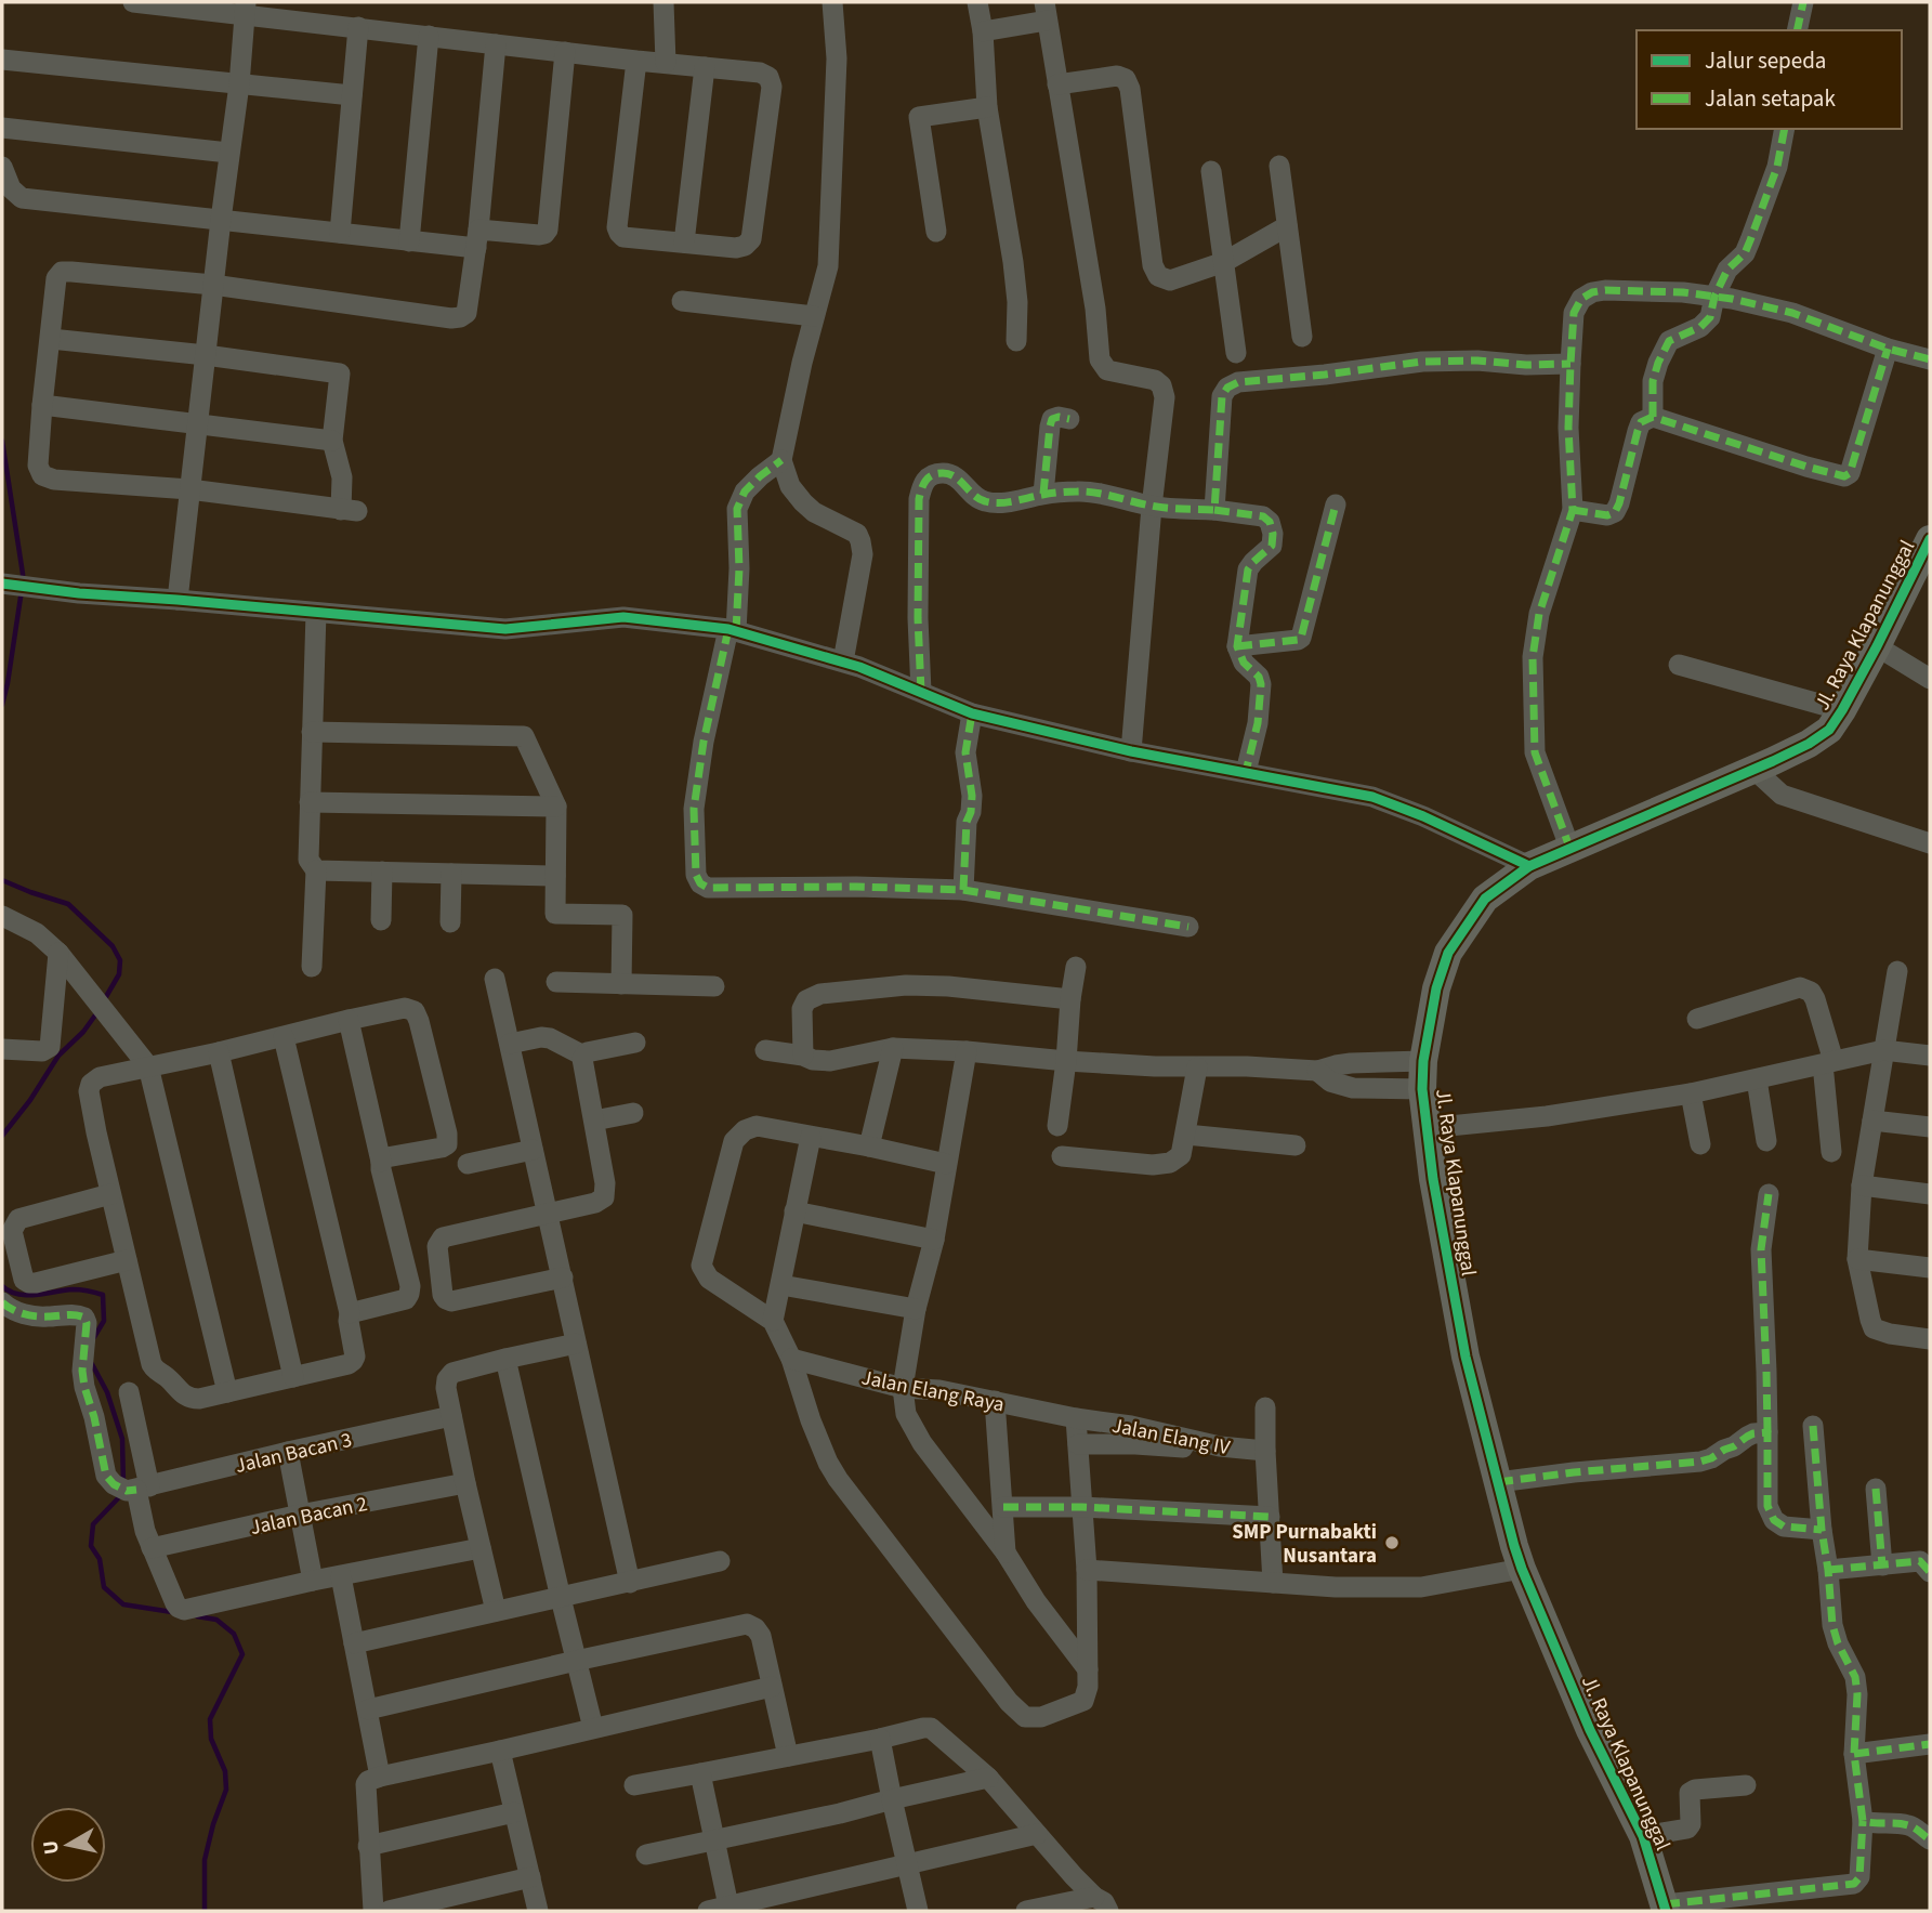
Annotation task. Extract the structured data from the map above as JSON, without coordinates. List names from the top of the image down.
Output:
{
  "streets": {
    "street": [
      "Jl. Raya Klapanunggal",
      "Jalan Elang Raya",
      "Jalan Elang IV",
      "Jalan Bacan 3",
      "Jalan Bacan 2"
    ]
  },
  "crossings": [
    ["Jalan Elang Raya", "Jalan Elang IV"]
  ],
  "places": ["SMP Purnabakti Nusantara"],
  "legend": ["Jalur sepeda", "Jalan setapak"],
  "north": "left"
}
